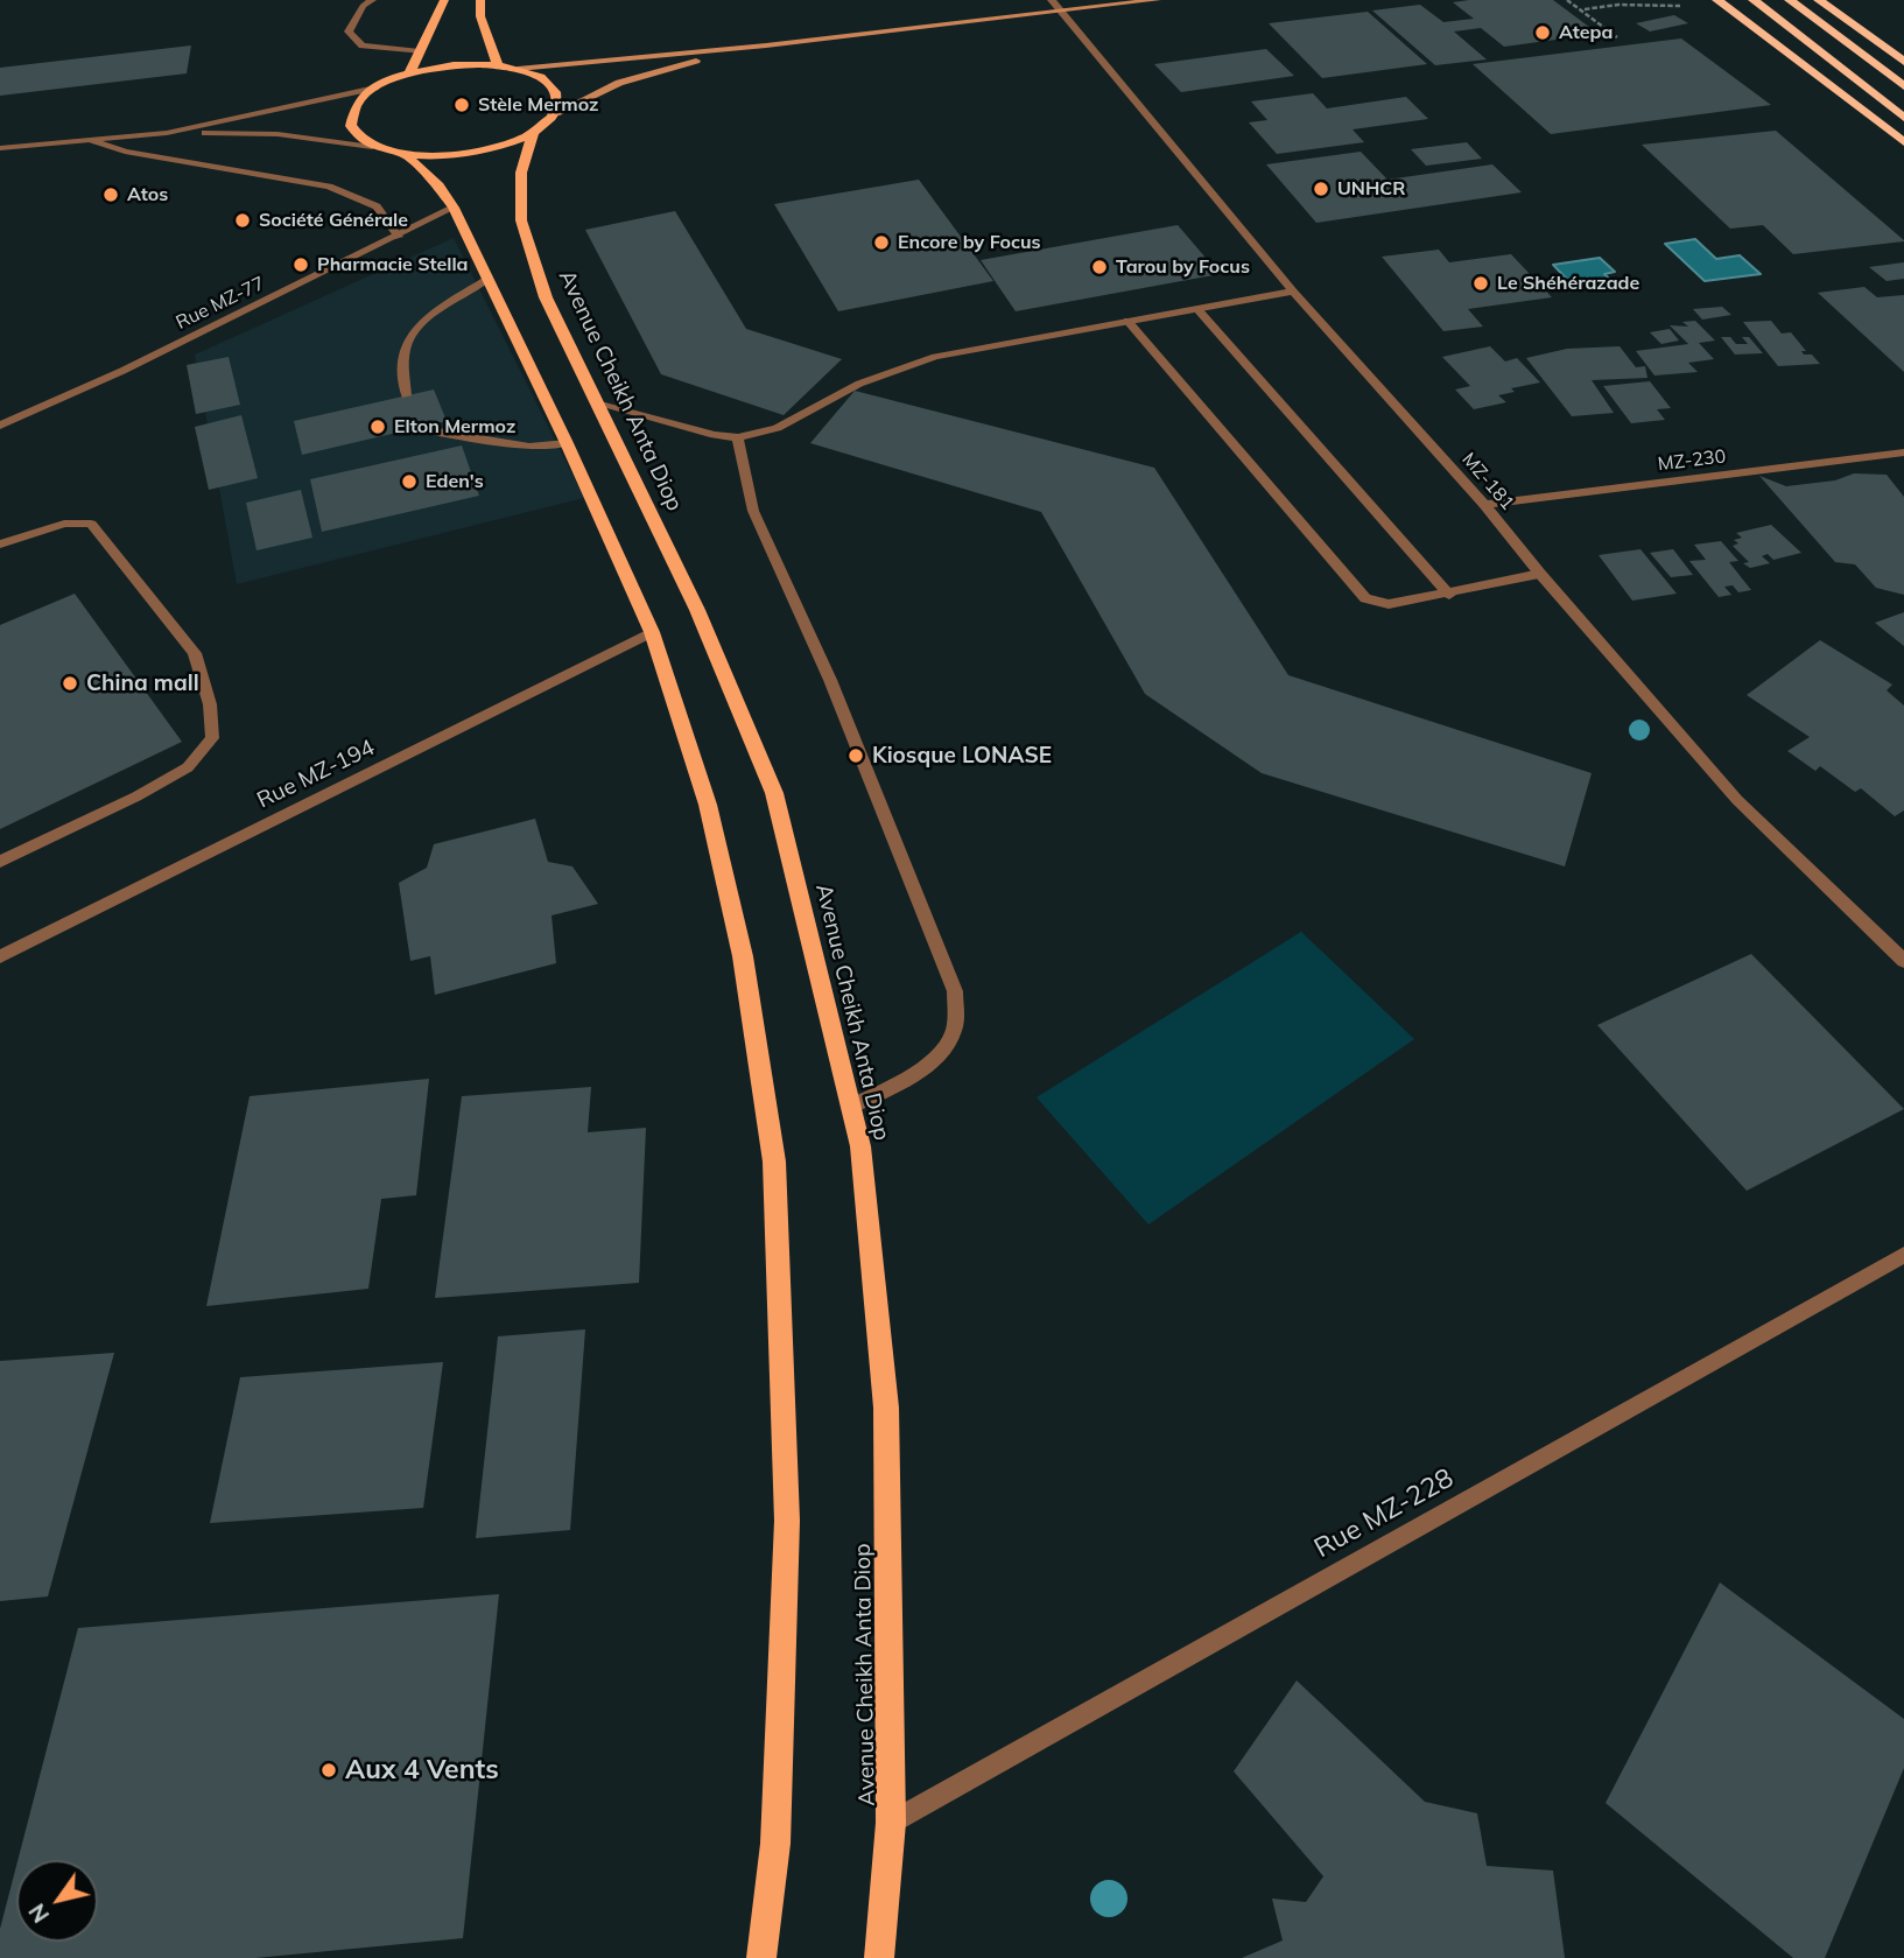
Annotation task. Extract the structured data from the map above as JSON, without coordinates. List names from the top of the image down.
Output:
{
  "streets": {
    "main road": ["Avenue Cheikh Anta Diop"],
    "street": [
      "Rue MZ-77",
      "MZ-230",
      "MZ-181",
      "Rue MZ-194",
      "Rue MZ-228"
    ]
  },
  "crossings": [
    ["Avenue Cheikh Anta Diop", "Rue MZ-228"],
    ["MZ-230", "MZ-181"]
  ],
  "places": [
    "Atepa",
    "Stèle Mermoz",
    "UNHCR",
    "Atos",
    "Société Générale",
    "Encore by Focus",
    "Pharmacie Stella",
    "Tarou by Focus",
    "Le Shéhérazade",
    "Elton Mermoz",
    "Eden's",
    "China mall",
    "Kiosque LONASE",
    "Aux 4 Vents"
  ],
  "north": "bottom left"
}
